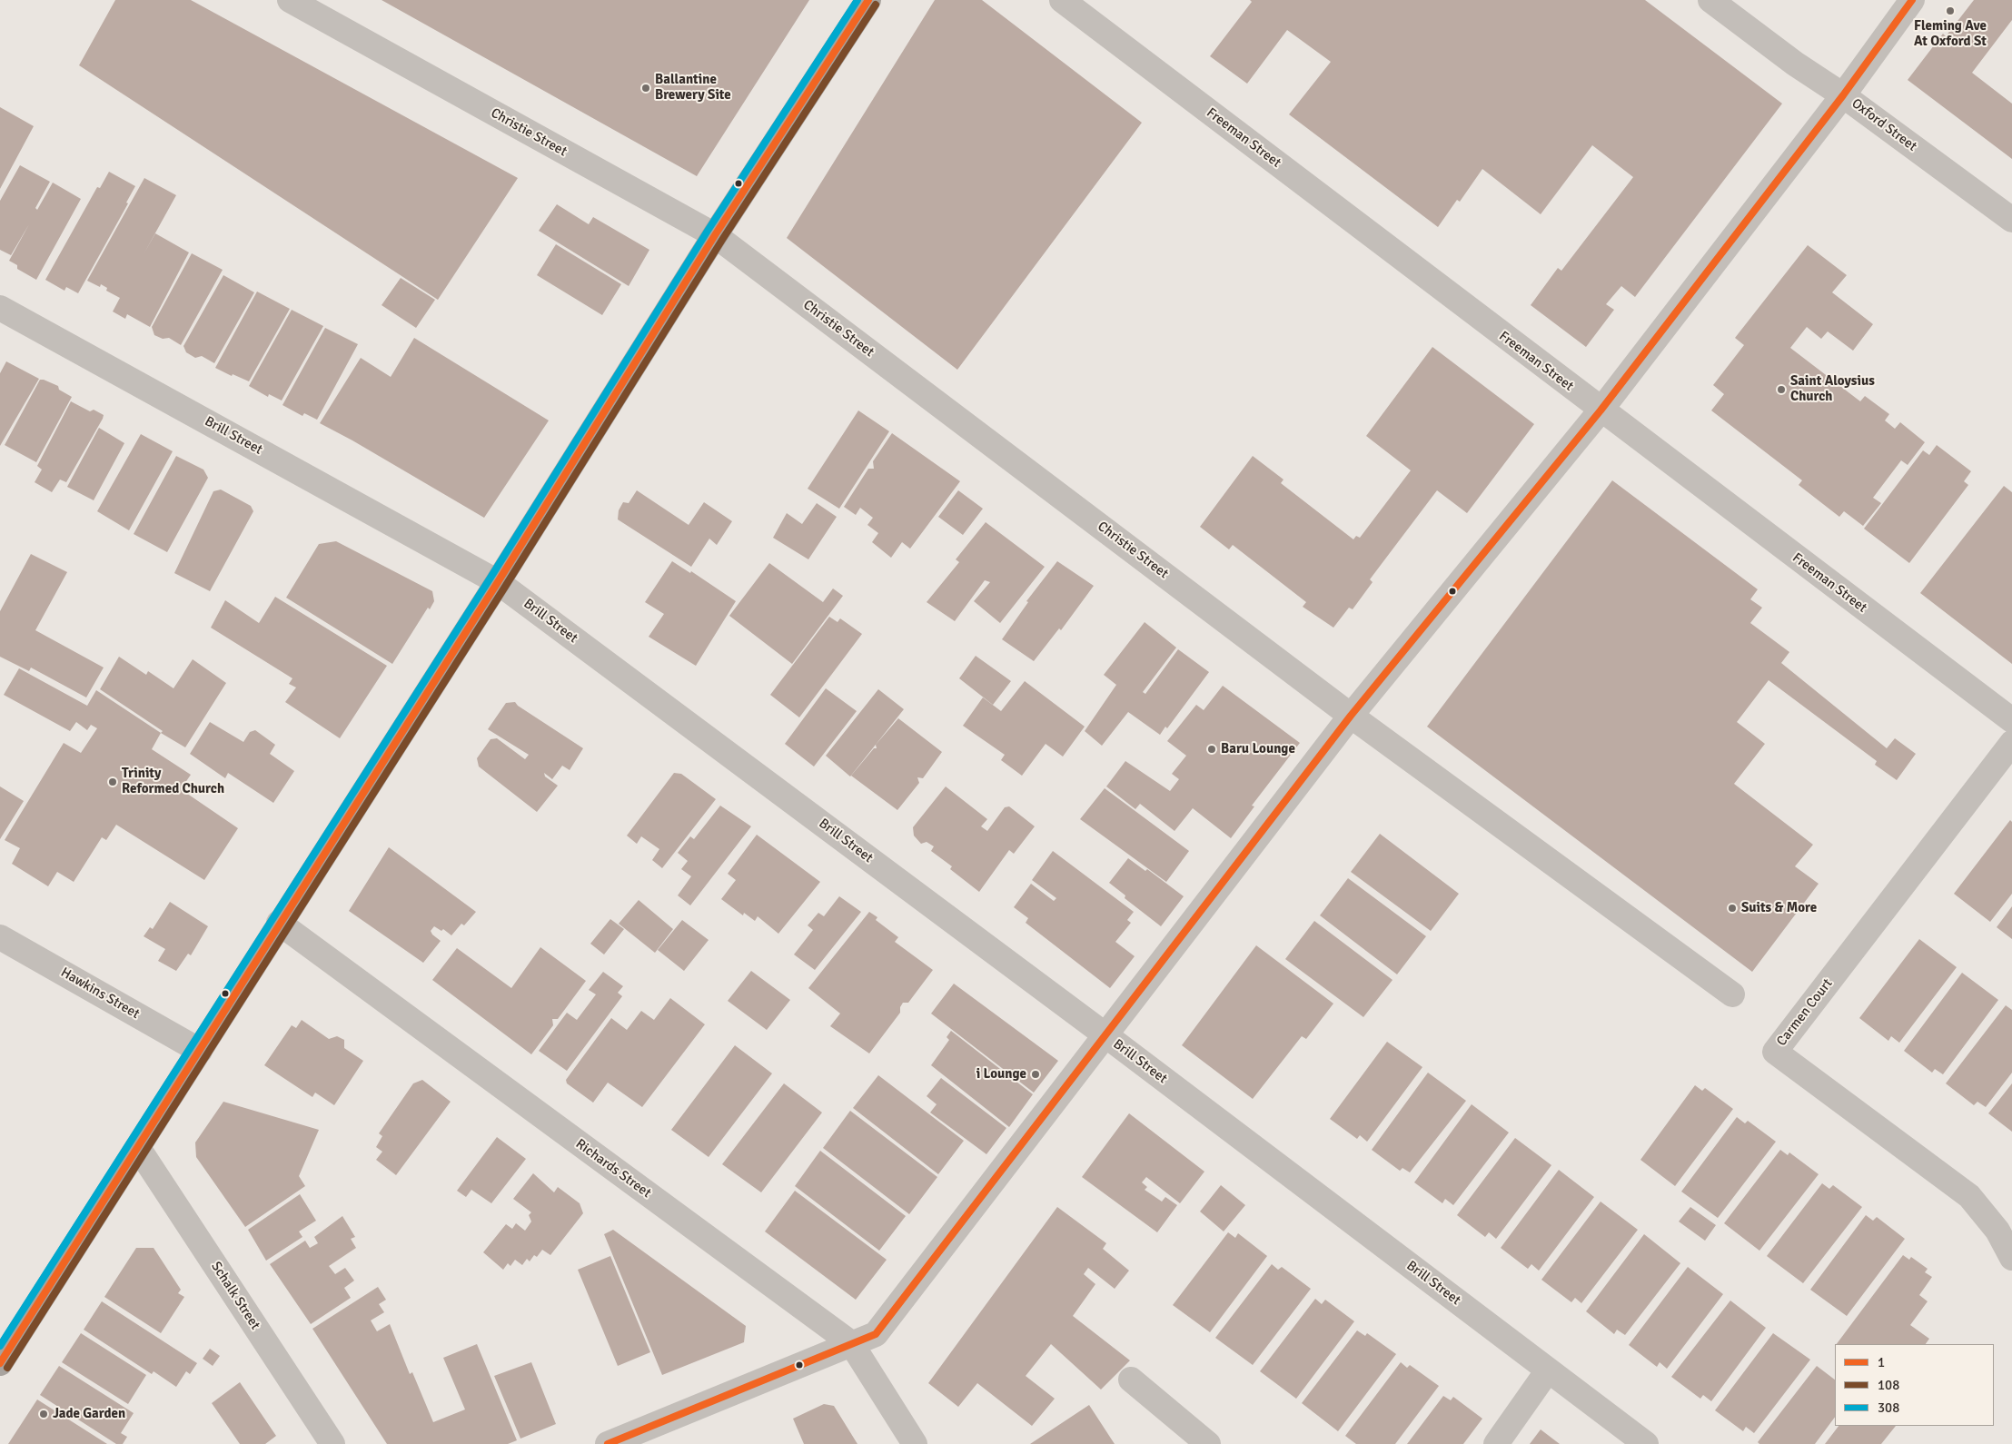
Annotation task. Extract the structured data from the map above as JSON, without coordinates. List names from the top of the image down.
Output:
{
  "streets": {
    "street": [
      "Oxford Street",
      "Christie Street",
      "Freeman Street",
      "Brill Street",
      "Hawkins Street",
      "Carmen Court",
      "Richards Street",
      "Schalk Street"
    ]
  },
  "places": [
    "Fleming Ave At Oxford St",
    "Ballantine Brewery Site",
    "Saint Aloysius Church",
    "Baru Lounge",
    "Trinity Reformed Church",
    "Suits & More",
    "i Lounge",
    "Jade Garden"
  ],
  "lines": ["transit line 1", "transit line 308", "transit line 108"],
  "legend": ["1", "108", "308"]
}
